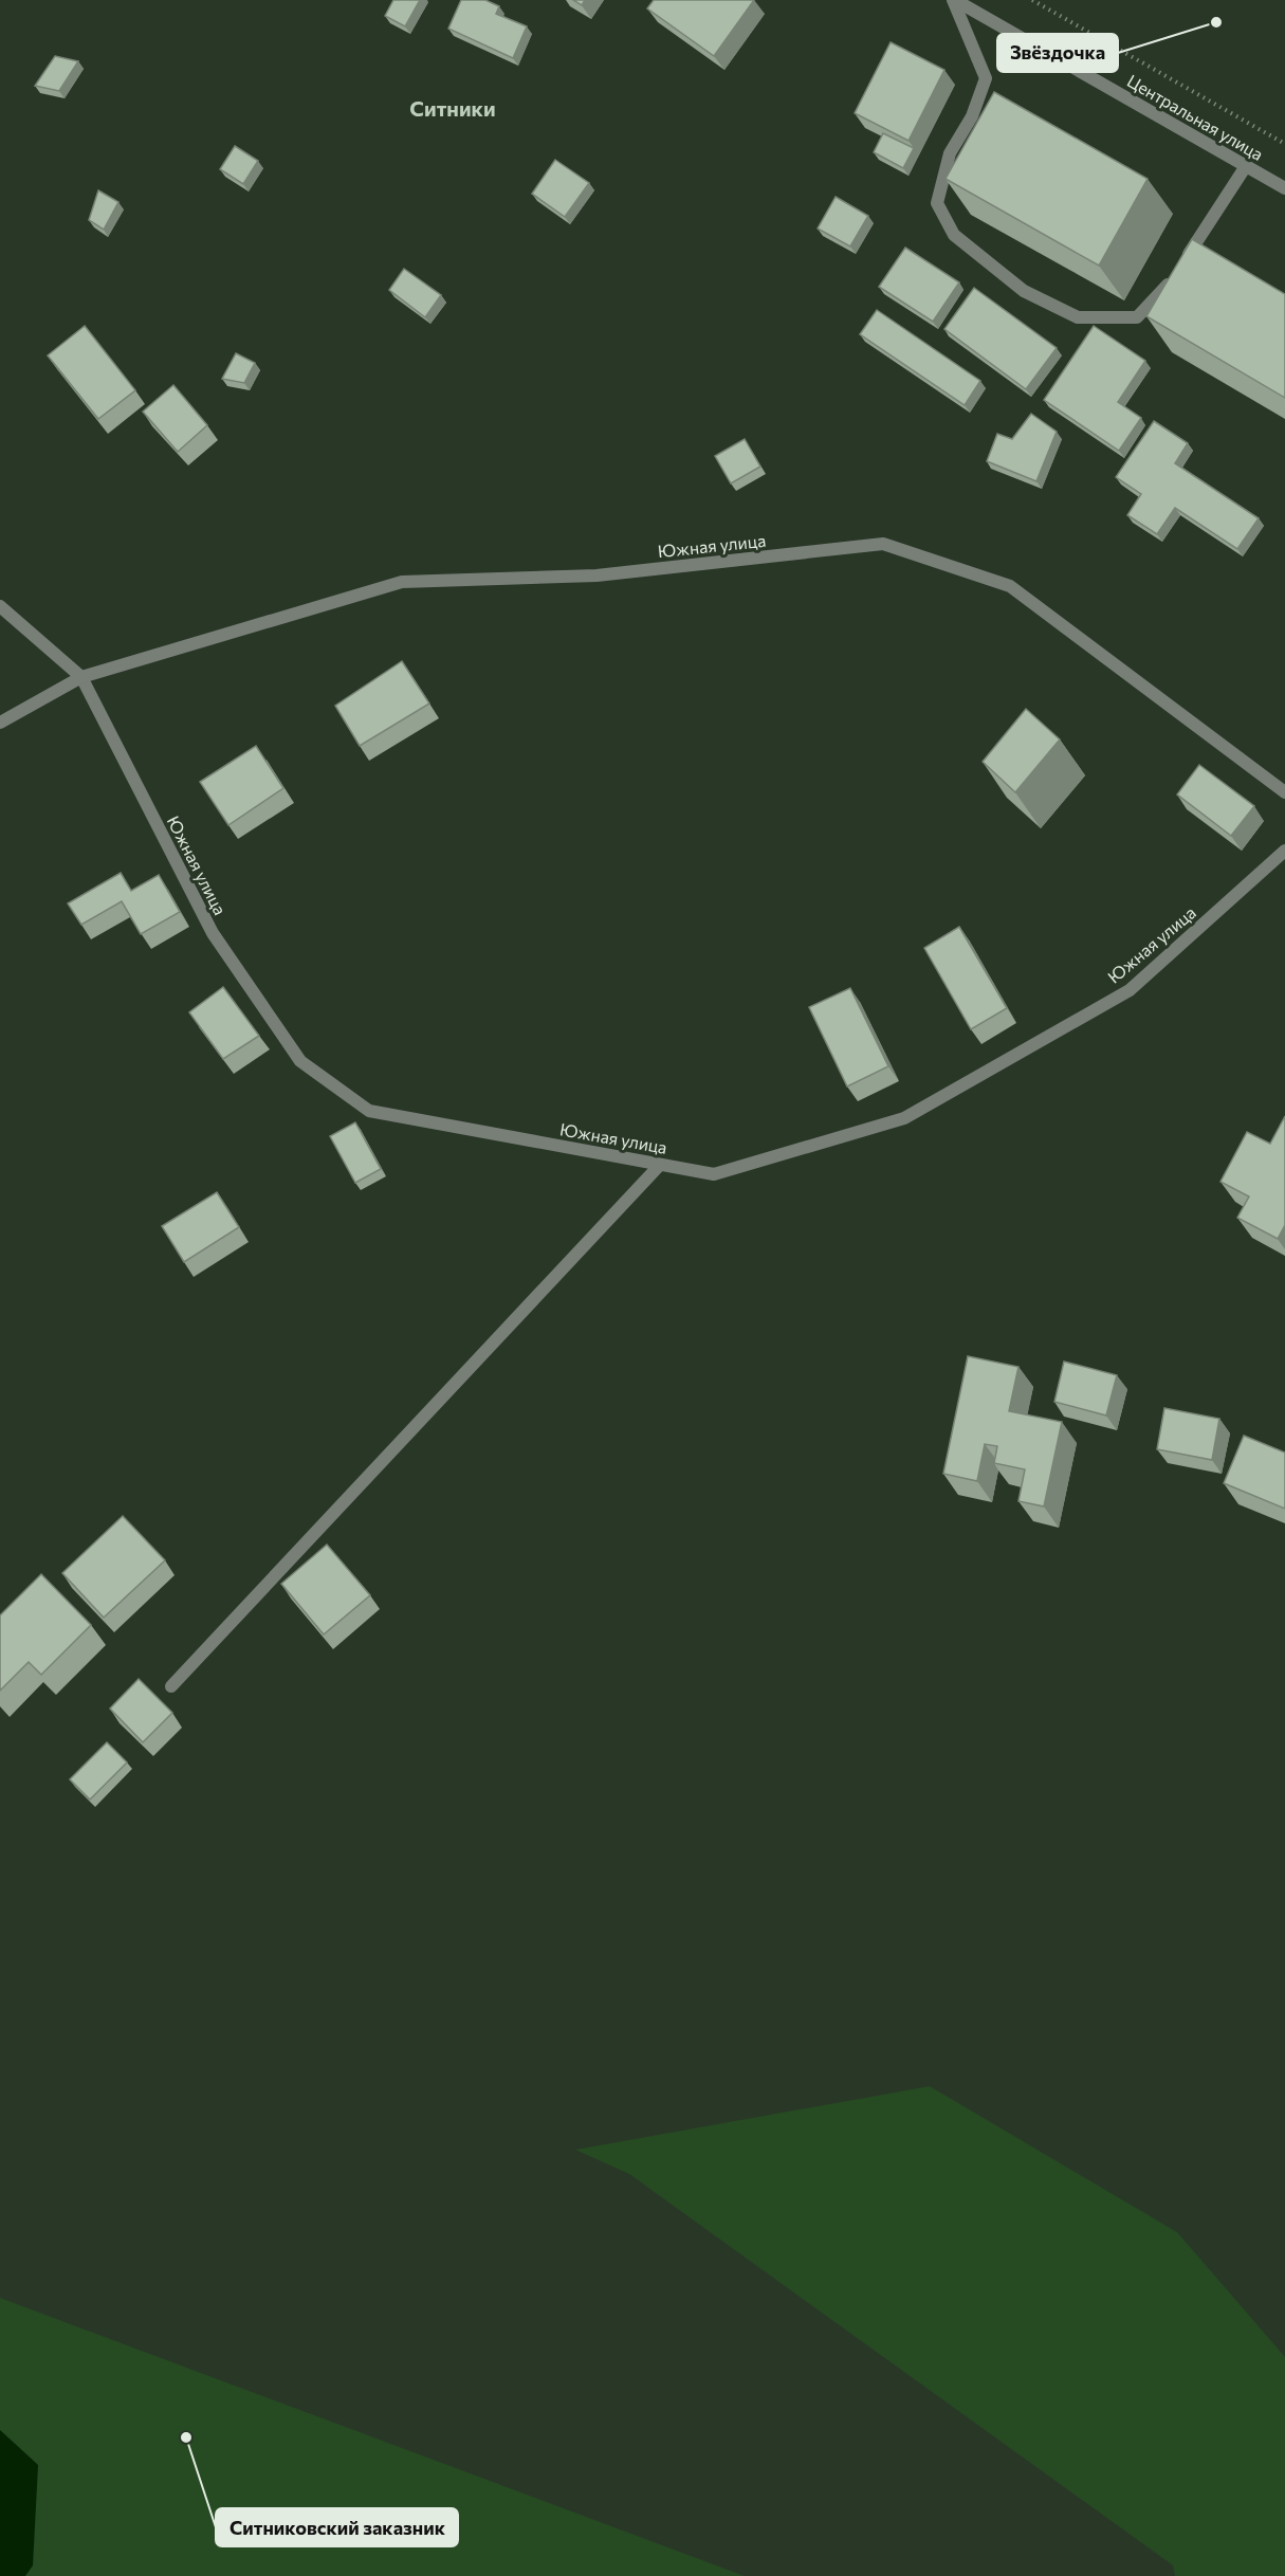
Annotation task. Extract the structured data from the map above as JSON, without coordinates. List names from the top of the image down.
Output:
{
  "streets": {
    "street": ["Центральная улица", "Южная улица"]
  },
  "districts": ["Ситники"],
  "places": ["Звёздочка", "Ситниковский заказник"]
}
